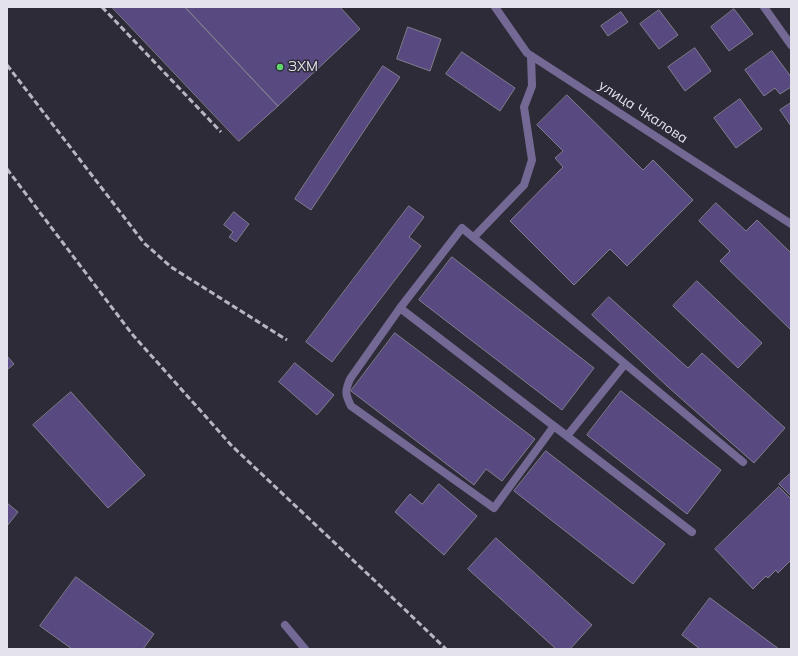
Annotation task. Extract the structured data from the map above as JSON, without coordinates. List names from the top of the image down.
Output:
{
  "streets": {
    "street": ["улица Чкалова"]
  },
  "places": ["ЗХМ"]
}
